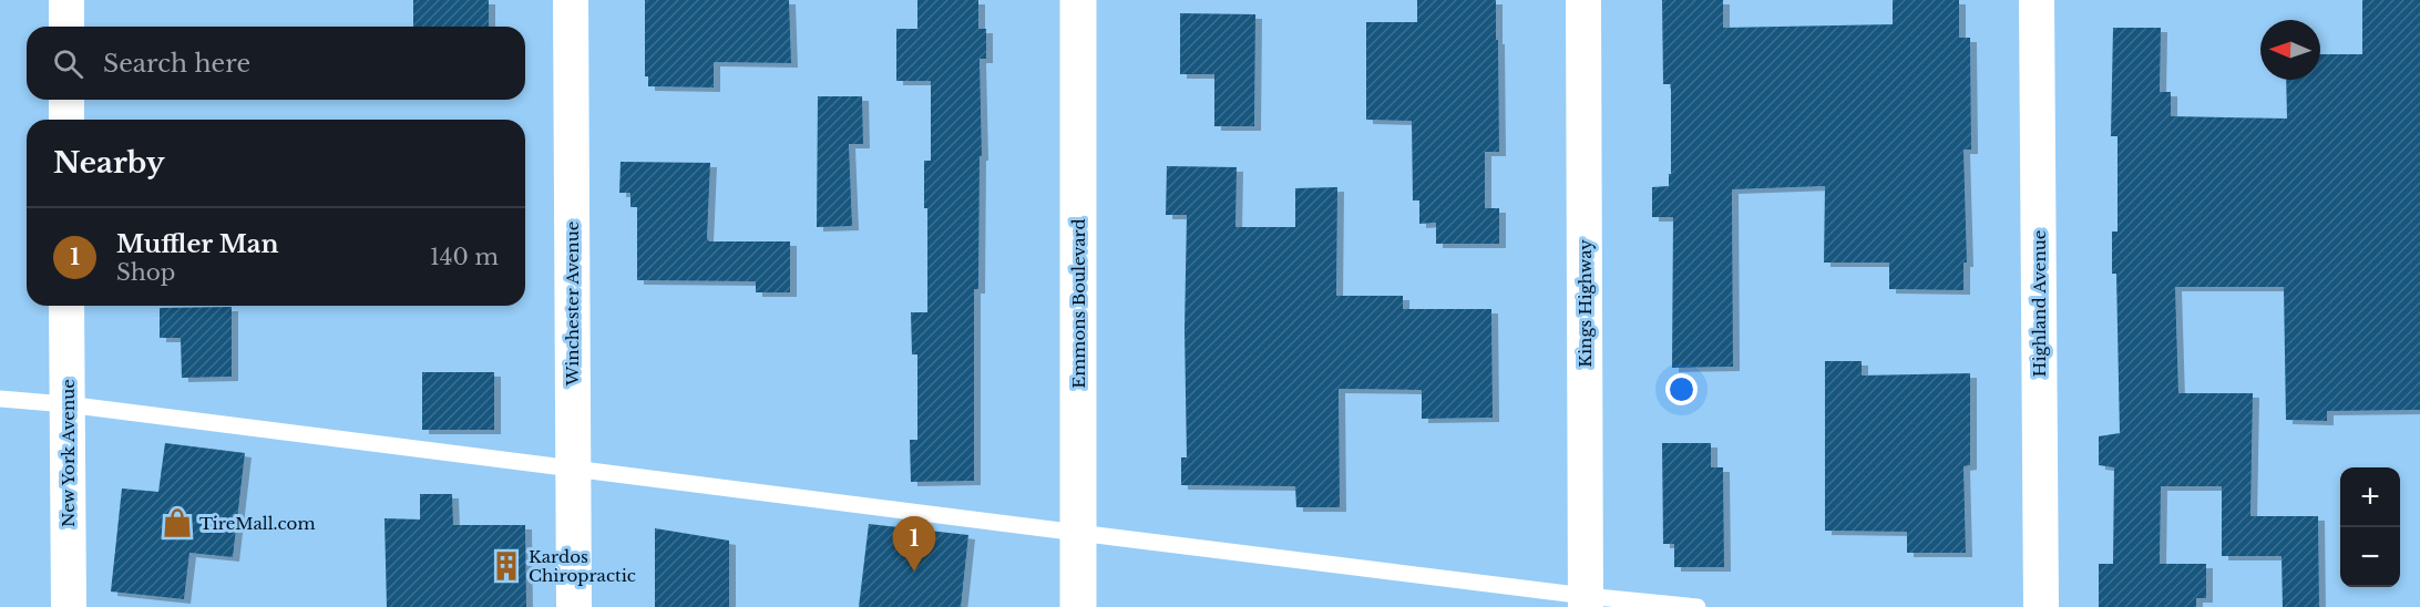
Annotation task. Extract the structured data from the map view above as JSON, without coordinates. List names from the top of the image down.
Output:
{
  "streets": {
    "street": [
      "Winchester Avenue",
      "Emmons Boulevard",
      "Kings Highway",
      "Highland Avenue",
      "New York Avenue"
    ]
  },
  "places": {
    "shop": ["TireMall.com"],
    "building": ["Kardos Chiropractic"]
  },
  "north": "left",
  "page": {
    "search": "Search here",
    "heading": "Nearby",
    "list": [
      {
        "mark": "1",
        "name": "Muffler Man",
        "note": "Shop",
        "value": "140 m"
      }
    ],
    "map_buttons": ["+", "−"],
    "pins": "1"
  }
}
